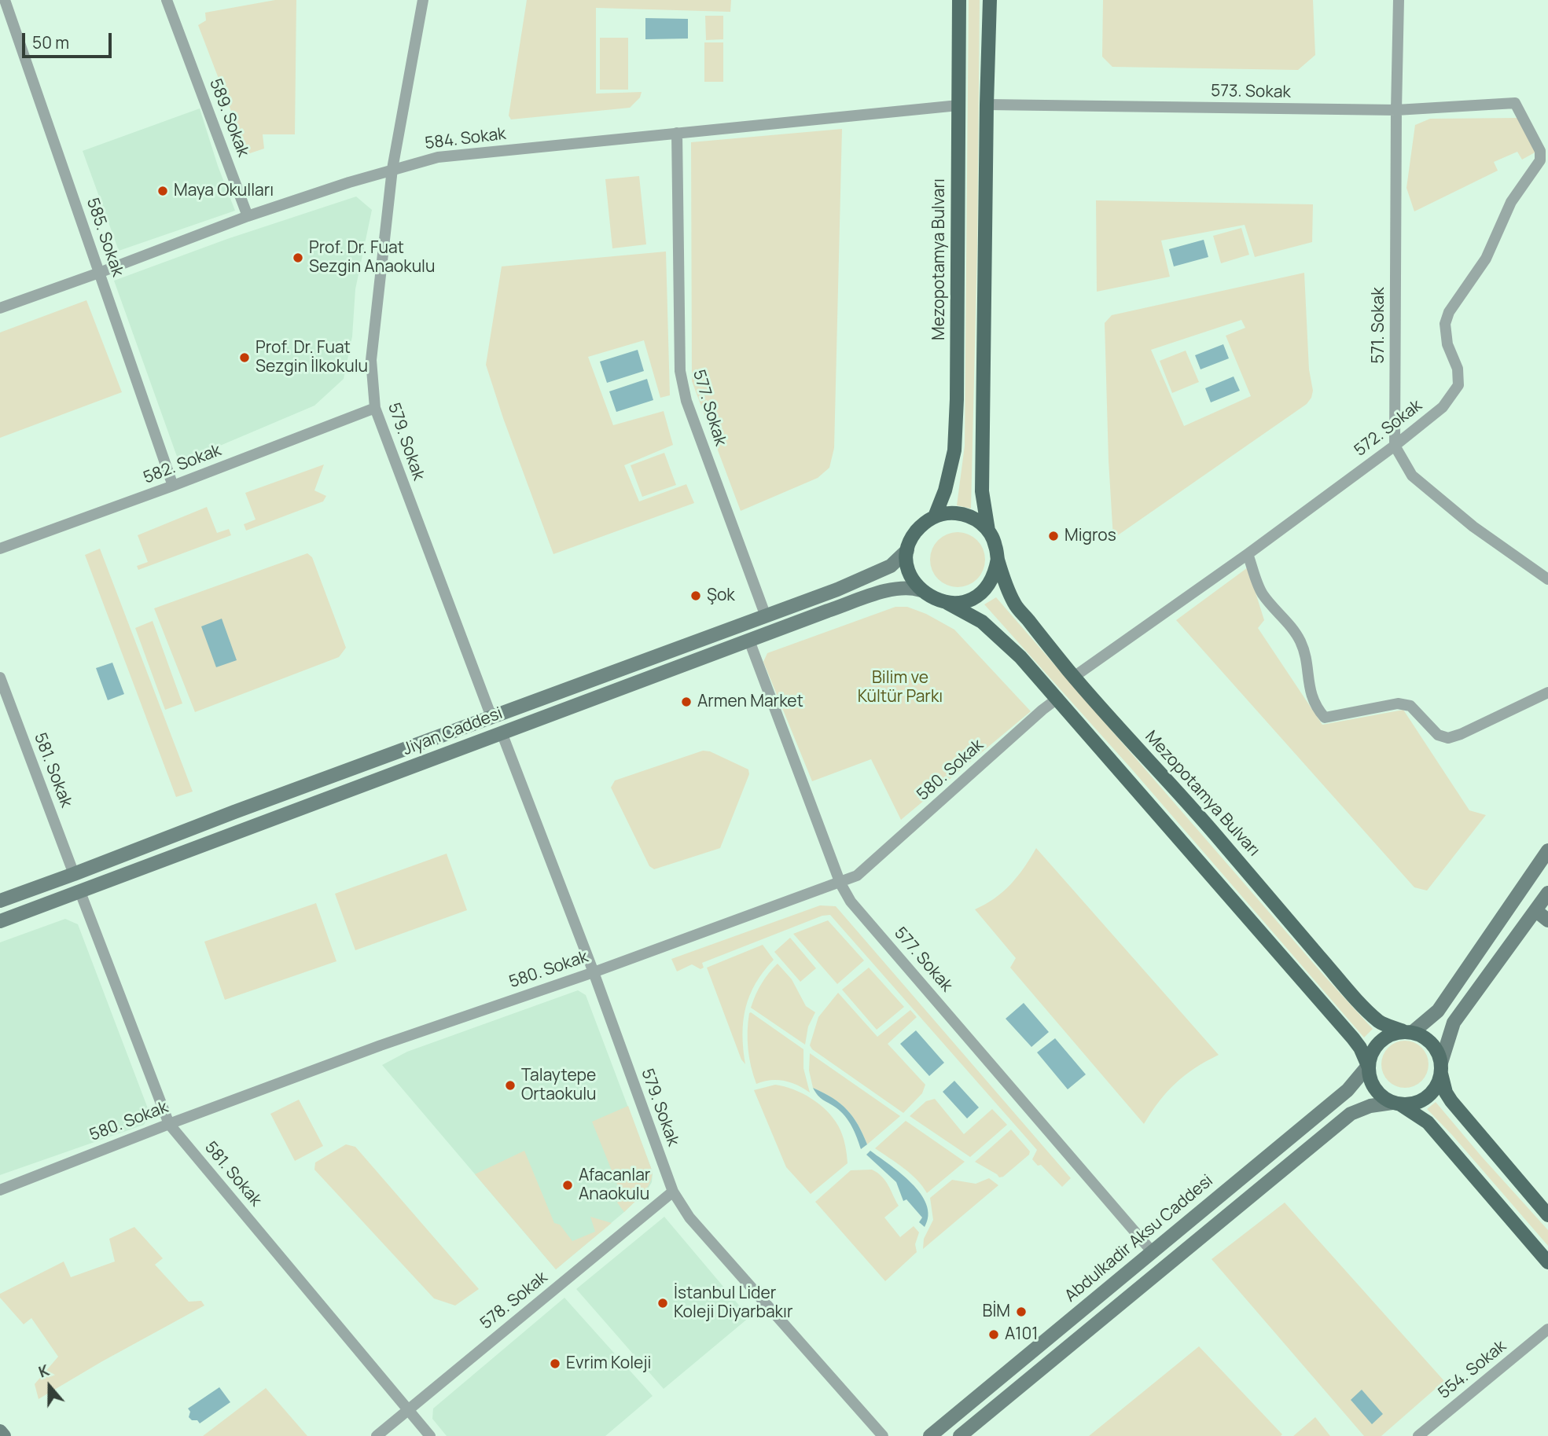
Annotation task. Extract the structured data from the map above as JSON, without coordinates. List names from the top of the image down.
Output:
{
  "streets": {
    "main road": ["Mezopotamya Bulvarı", "Jiyan Caddesi", "Abdulkadir Aksu Caddesi"],
    "street": [
      "573. Sokak",
      "589. Sokak",
      "584. Sokak",
      "585. Sokak",
      "571. Sokak",
      "577. Sokak",
      "572. Sokak",
      "579. Sokak",
      "582. Sokak",
      "581. Sokak",
      "580. Sokak",
      "578. Sokak",
      "554. Sokak"
    ]
  },
  "crossings": [
    ["573. Sokak", "571. Sokak"],
    ["573. Sokak", "572. Sokak"],
    ["589. Sokak", "584. Sokak"],
    ["584. Sokak", "585. Sokak"],
    ["584. Sokak", "Mezopotamya Bulvarı"],
    ["584. Sokak", "577. Sokak"],
    ["584. Sokak", "579. Sokak"],
    ["585. Sokak", "582. Sokak"],
    ["Mezopotamya Bulvarı", "572. Sokak"],
    ["Mezopotamya Bulvarı", "Jiyan Caddesi"],
    ["Mezopotamya Bulvarı", "Abdulkadir Aksu Caddesi"],
    ["571. Sokak", "572. Sokak"],
    ["577. Sokak", "Jiyan Caddesi"],
    ["577. Sokak", "580. Sokak"],
    ["577. Sokak", "Abdulkadir Aksu Caddesi"],
    ["579. Sokak", "582. Sokak"],
    ["579. Sokak", "Jiyan Caddesi"],
    ["579. Sokak", "580. Sokak"],
    ["579. Sokak", "578. Sokak"],
    ["Jiyan Caddesi", "581. Sokak"],
    ["581. Sokak", "580. Sokak"],
    ["581. Sokak", "578. Sokak"]
  ],
  "parks": ["Bilim ve Kültür Parkı"],
  "places": [
    "Maya Okulları",
    "Prof. Dr. Fuat Sezgin Anaokulu",
    "Prof. Dr. Fuat Sezgin İlkokulu",
    "Migros",
    "Şok",
    "Armen Market",
    "Talaytepe Ortaokulu",
    "Afacanlar Anaokulu",
    "İstanbul Lider Koleji Diyarbakır",
    "BİM",
    "A101",
    "Evrim Koleji"
  ],
  "scale_bar": "50 m",
  "north": "top"
}
